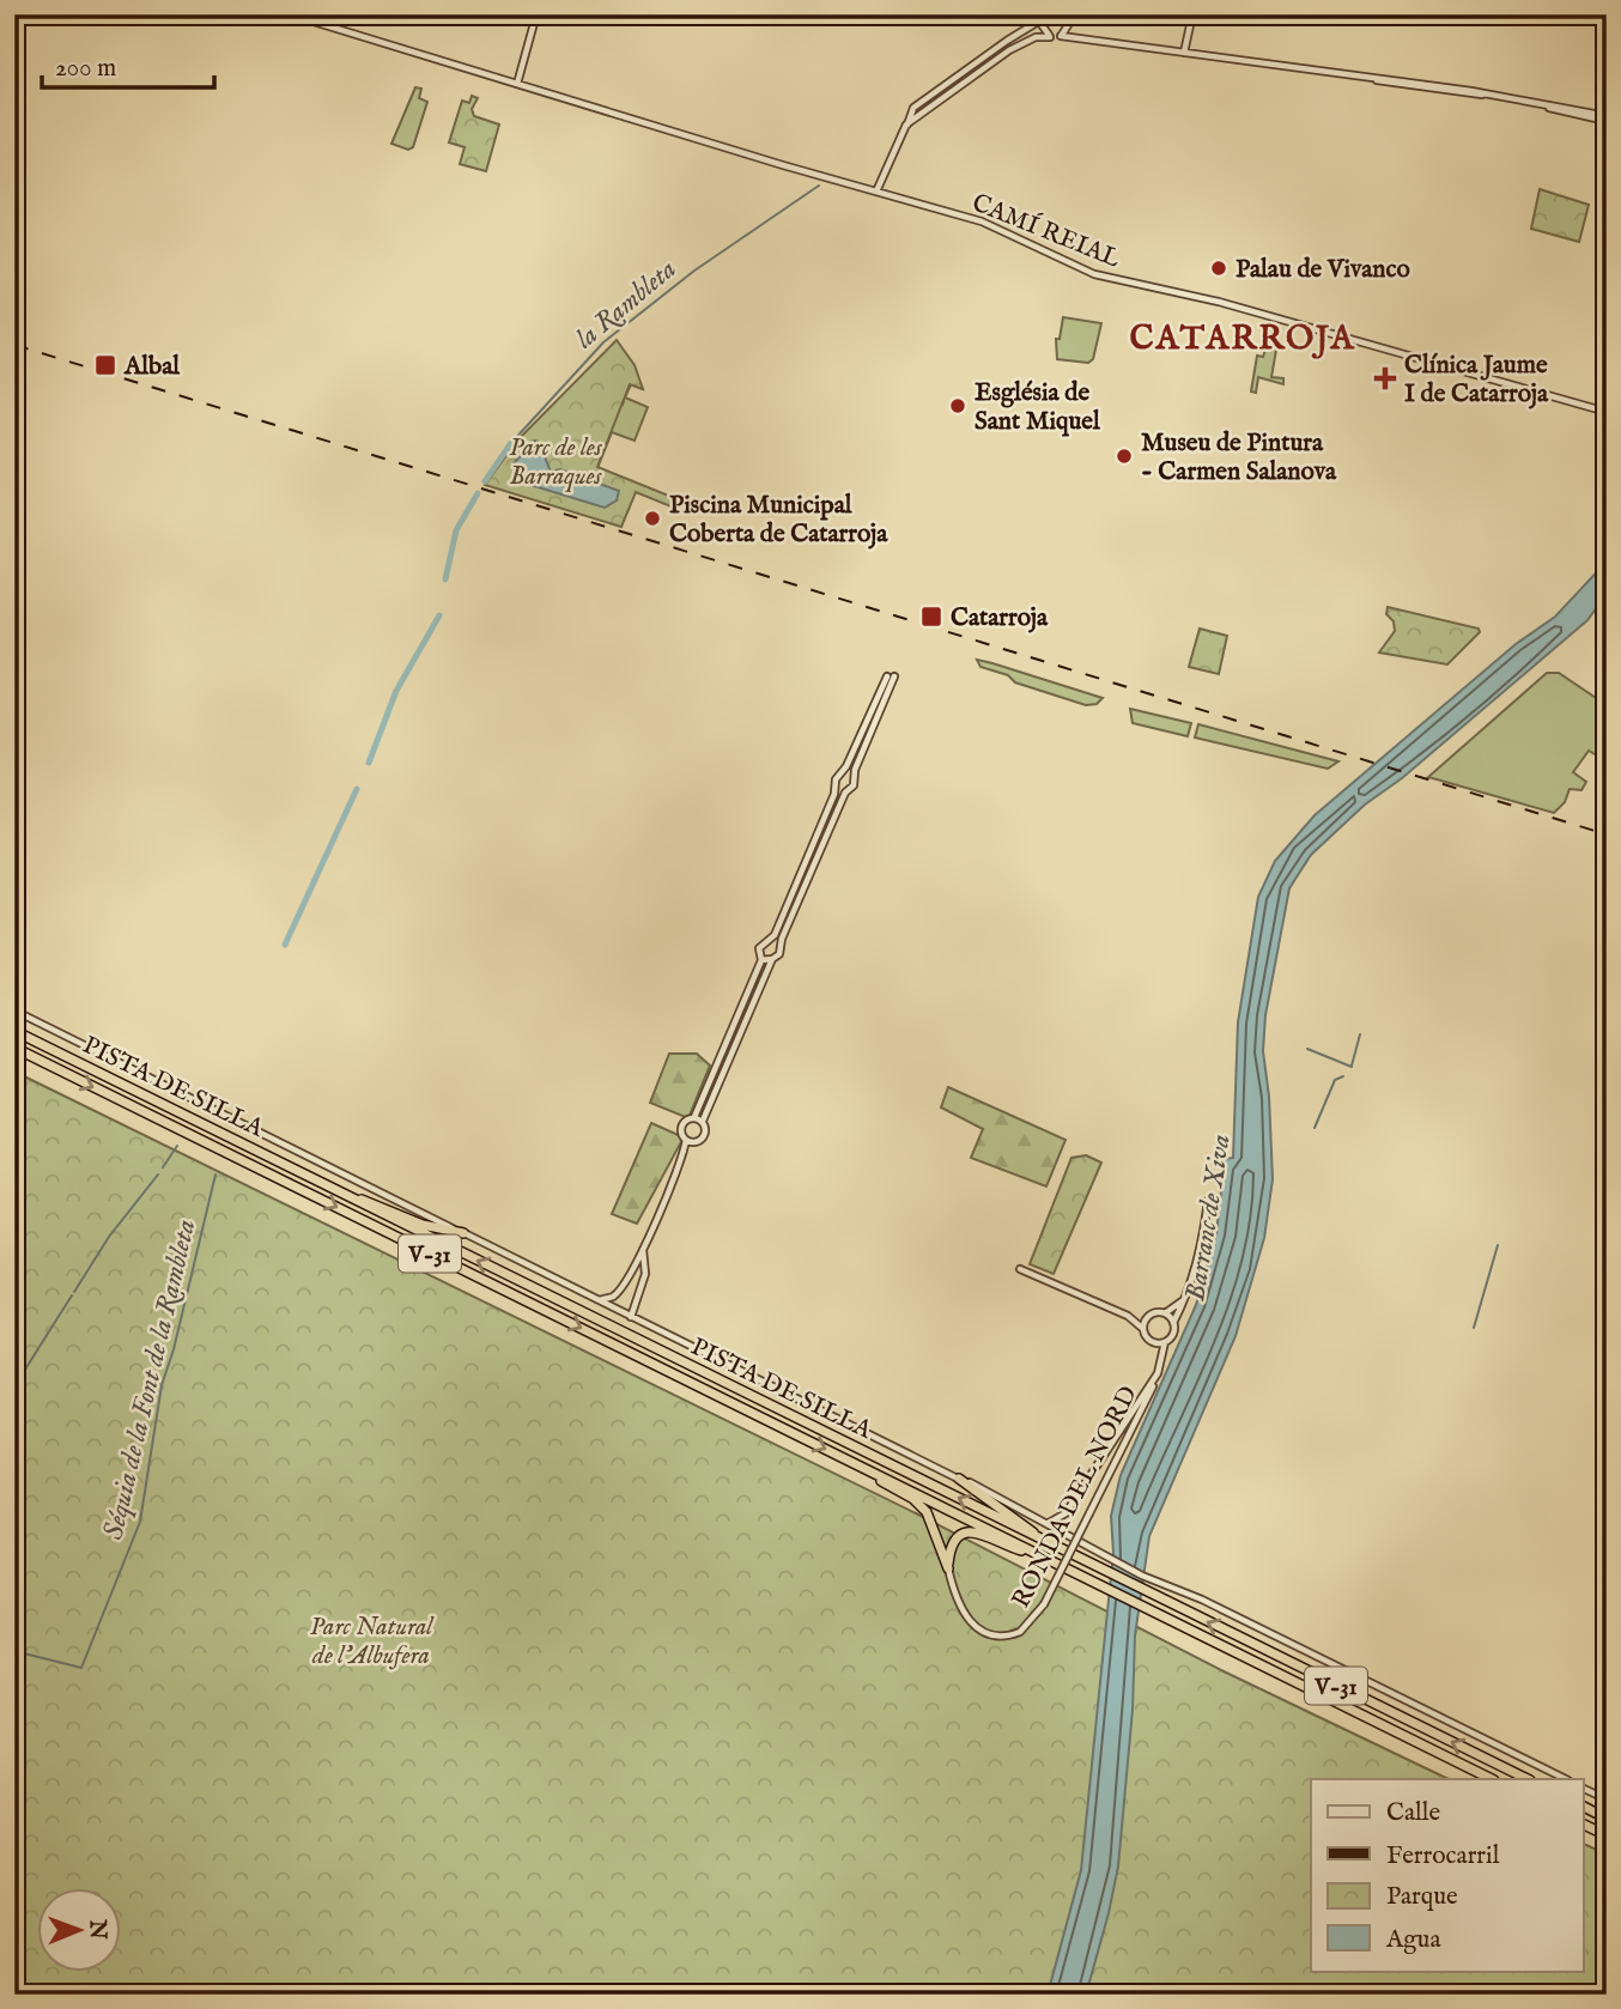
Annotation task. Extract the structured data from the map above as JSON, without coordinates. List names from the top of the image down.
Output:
{
  "streets": {
    "highway": ["PISTA DE SILLA", "V-31"],
    "street": ["CAMÍ REIAL", "RONDA DEL NORD"]
  },
  "districts": ["CATARROJA"],
  "water": ["la Rambleta", "Barranc de Xiva", "Séquia de la Font de la Rambleta"],
  "parks": ["Parc de les Barraques", "Parc Natural de l'Albufera"],
  "places": {
    "other": [
      "Palau de Vivanco",
      "Església de Sant Miquel",
      "Museu de Pintura - Carmen Salanova",
      "Piscina Municipal Coberta de Catarroja"
    ],
    "transit": ["Albal", "Catarroja"],
    "health": ["Clínica Jaume I de Catarroja"]
  },
  "legend": [
    "Calle",
    "Ferrocarril",
    "Parque",
    "Agua"
  ],
  "scale_bar": "200 m",
  "north": "right"
}
